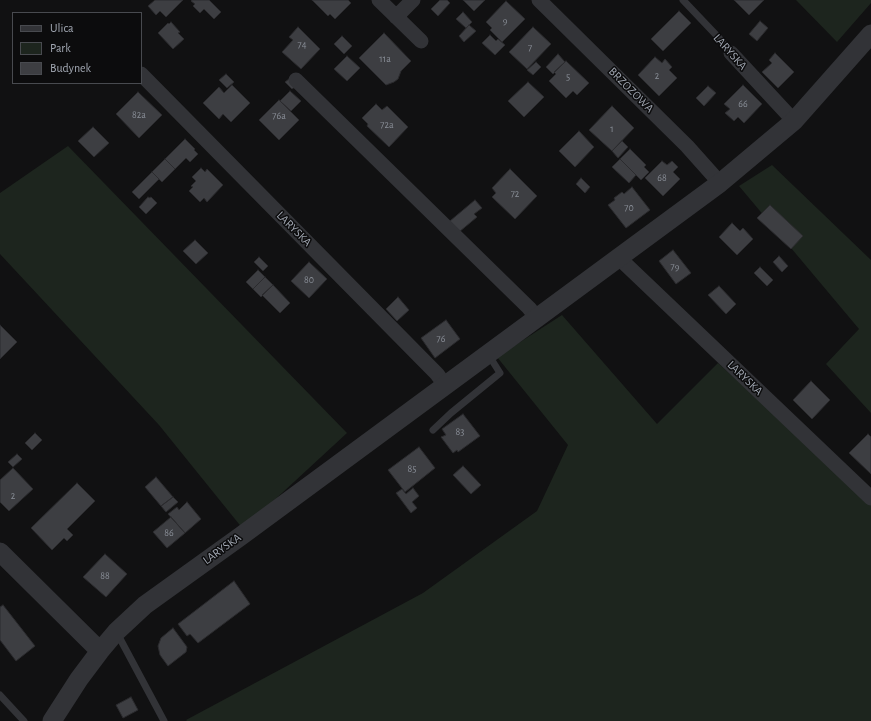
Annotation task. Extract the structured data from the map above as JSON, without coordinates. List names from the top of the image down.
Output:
{
  "streets": {
    "street": ["LARYSKA", "BRZOZOWA"]
  },
  "crossings": [
    ["LARYSKA", "BRZOZOWA"]
  ],
  "house_numbers": [
    "9",
    "74",
    "7",
    "11a",
    "2",
    "5",
    "66",
    "82a",
    "76a",
    "72a",
    "1",
    "68",
    "72",
    "70",
    "79",
    "80",
    "76",
    "83",
    "85",
    "2",
    "86",
    "88"
  ],
  "legend": ["Ulica", "Park", "Budynek"]
}
